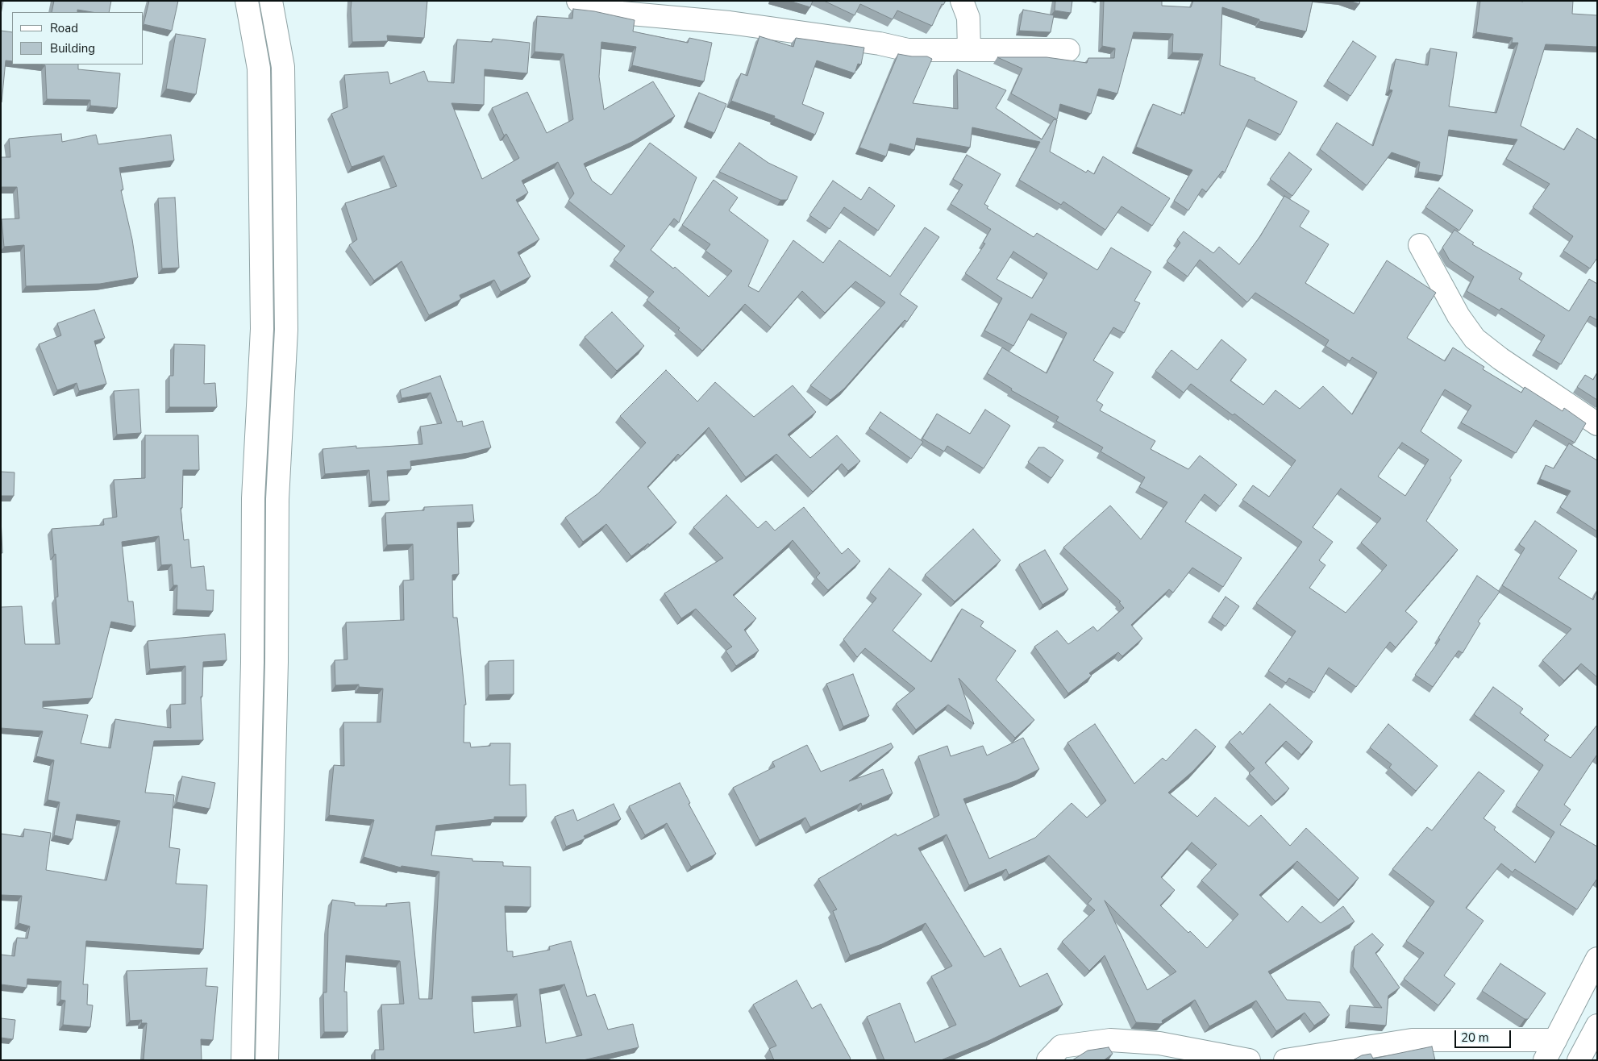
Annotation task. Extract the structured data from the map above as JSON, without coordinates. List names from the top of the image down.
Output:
{
  "legend": ["Road", "Building"],
  "scale_bar": "20 m"
}
